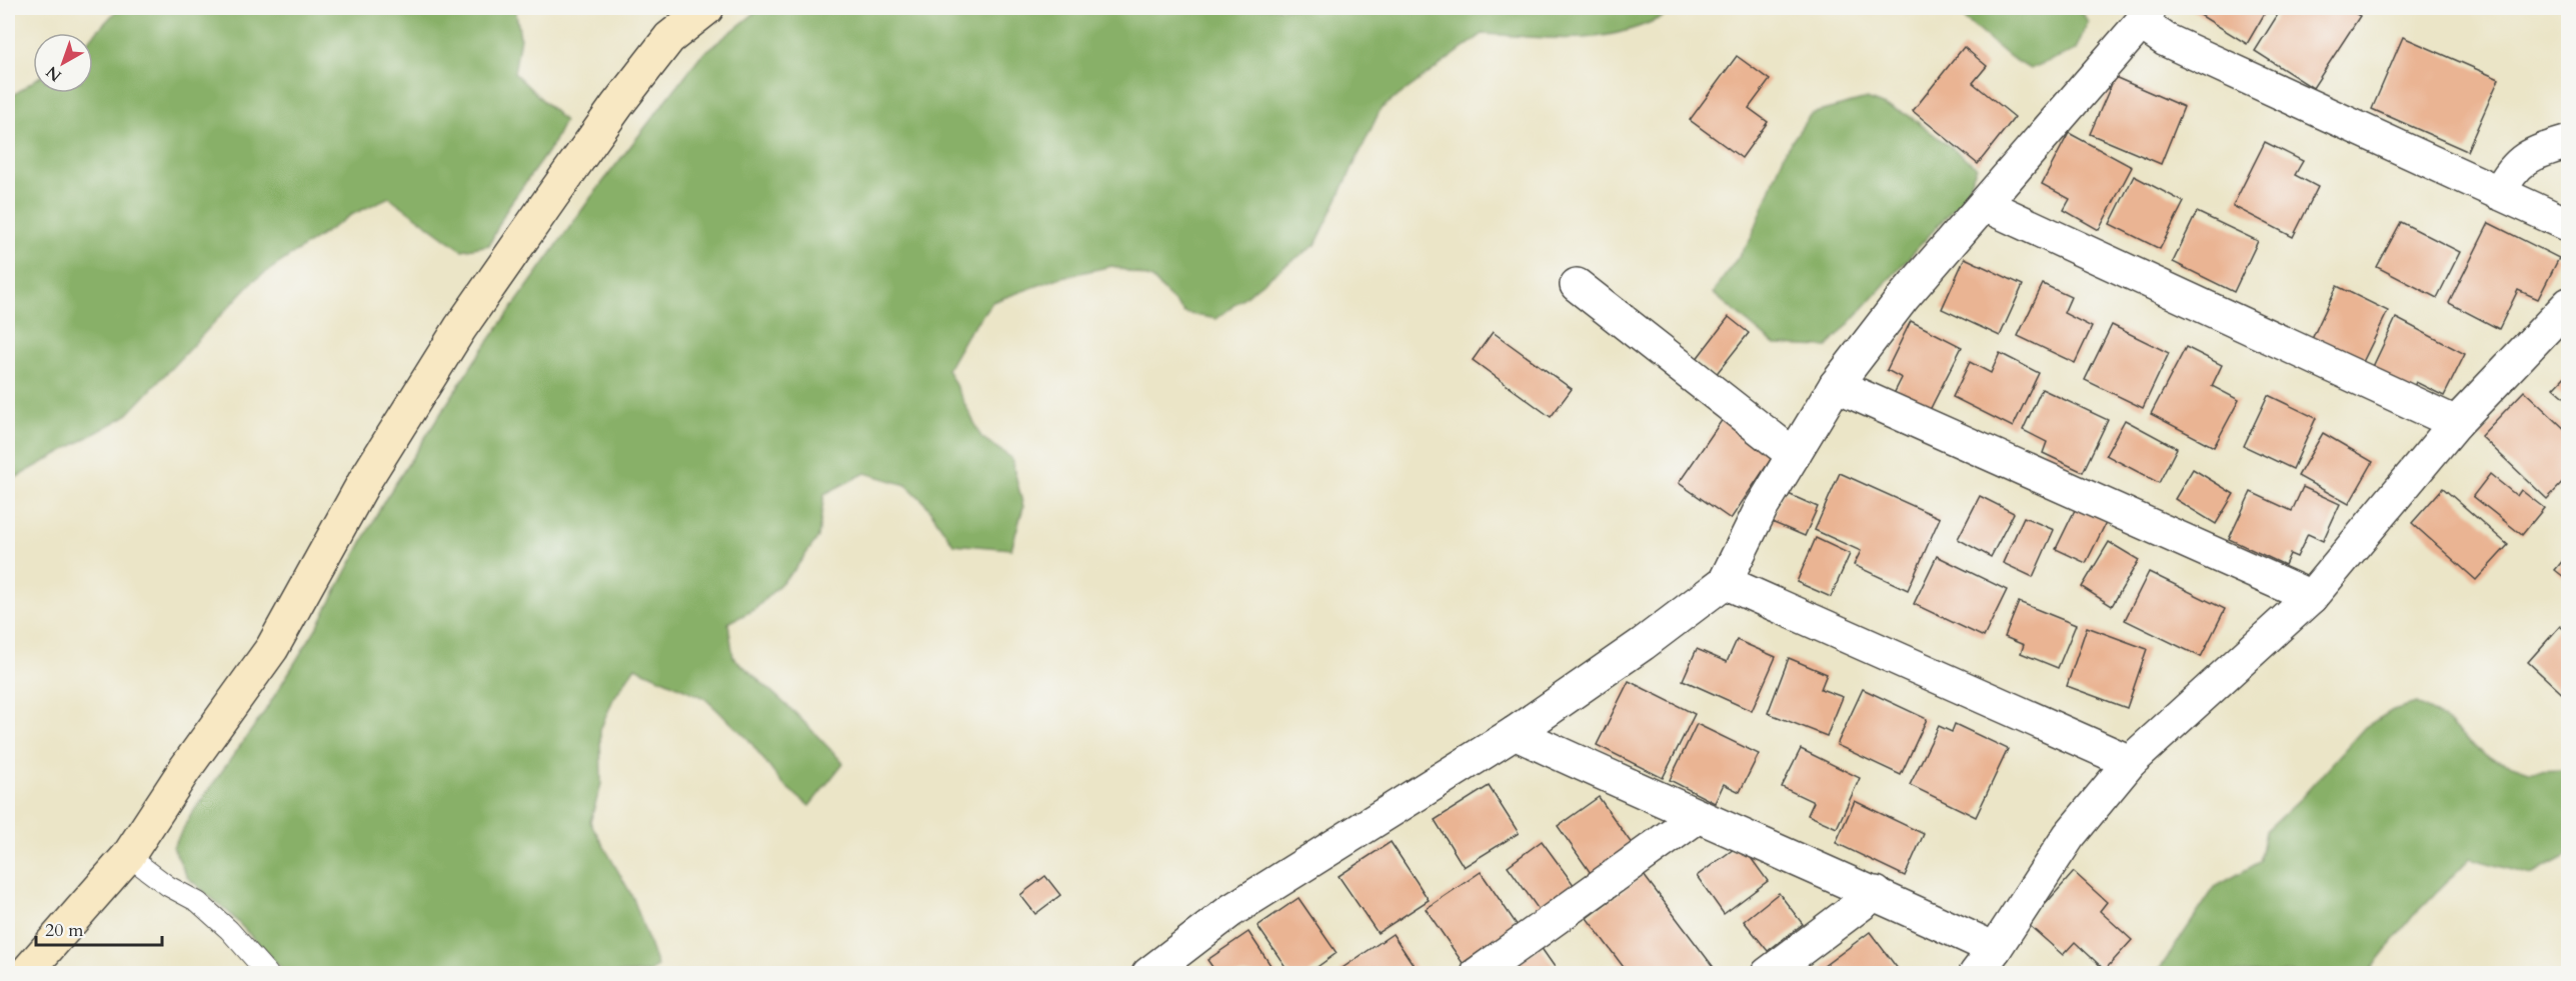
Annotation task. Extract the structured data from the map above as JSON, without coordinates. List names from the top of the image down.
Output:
{
  "scale_bar": "20 m",
  "north": "bottom left"
}
